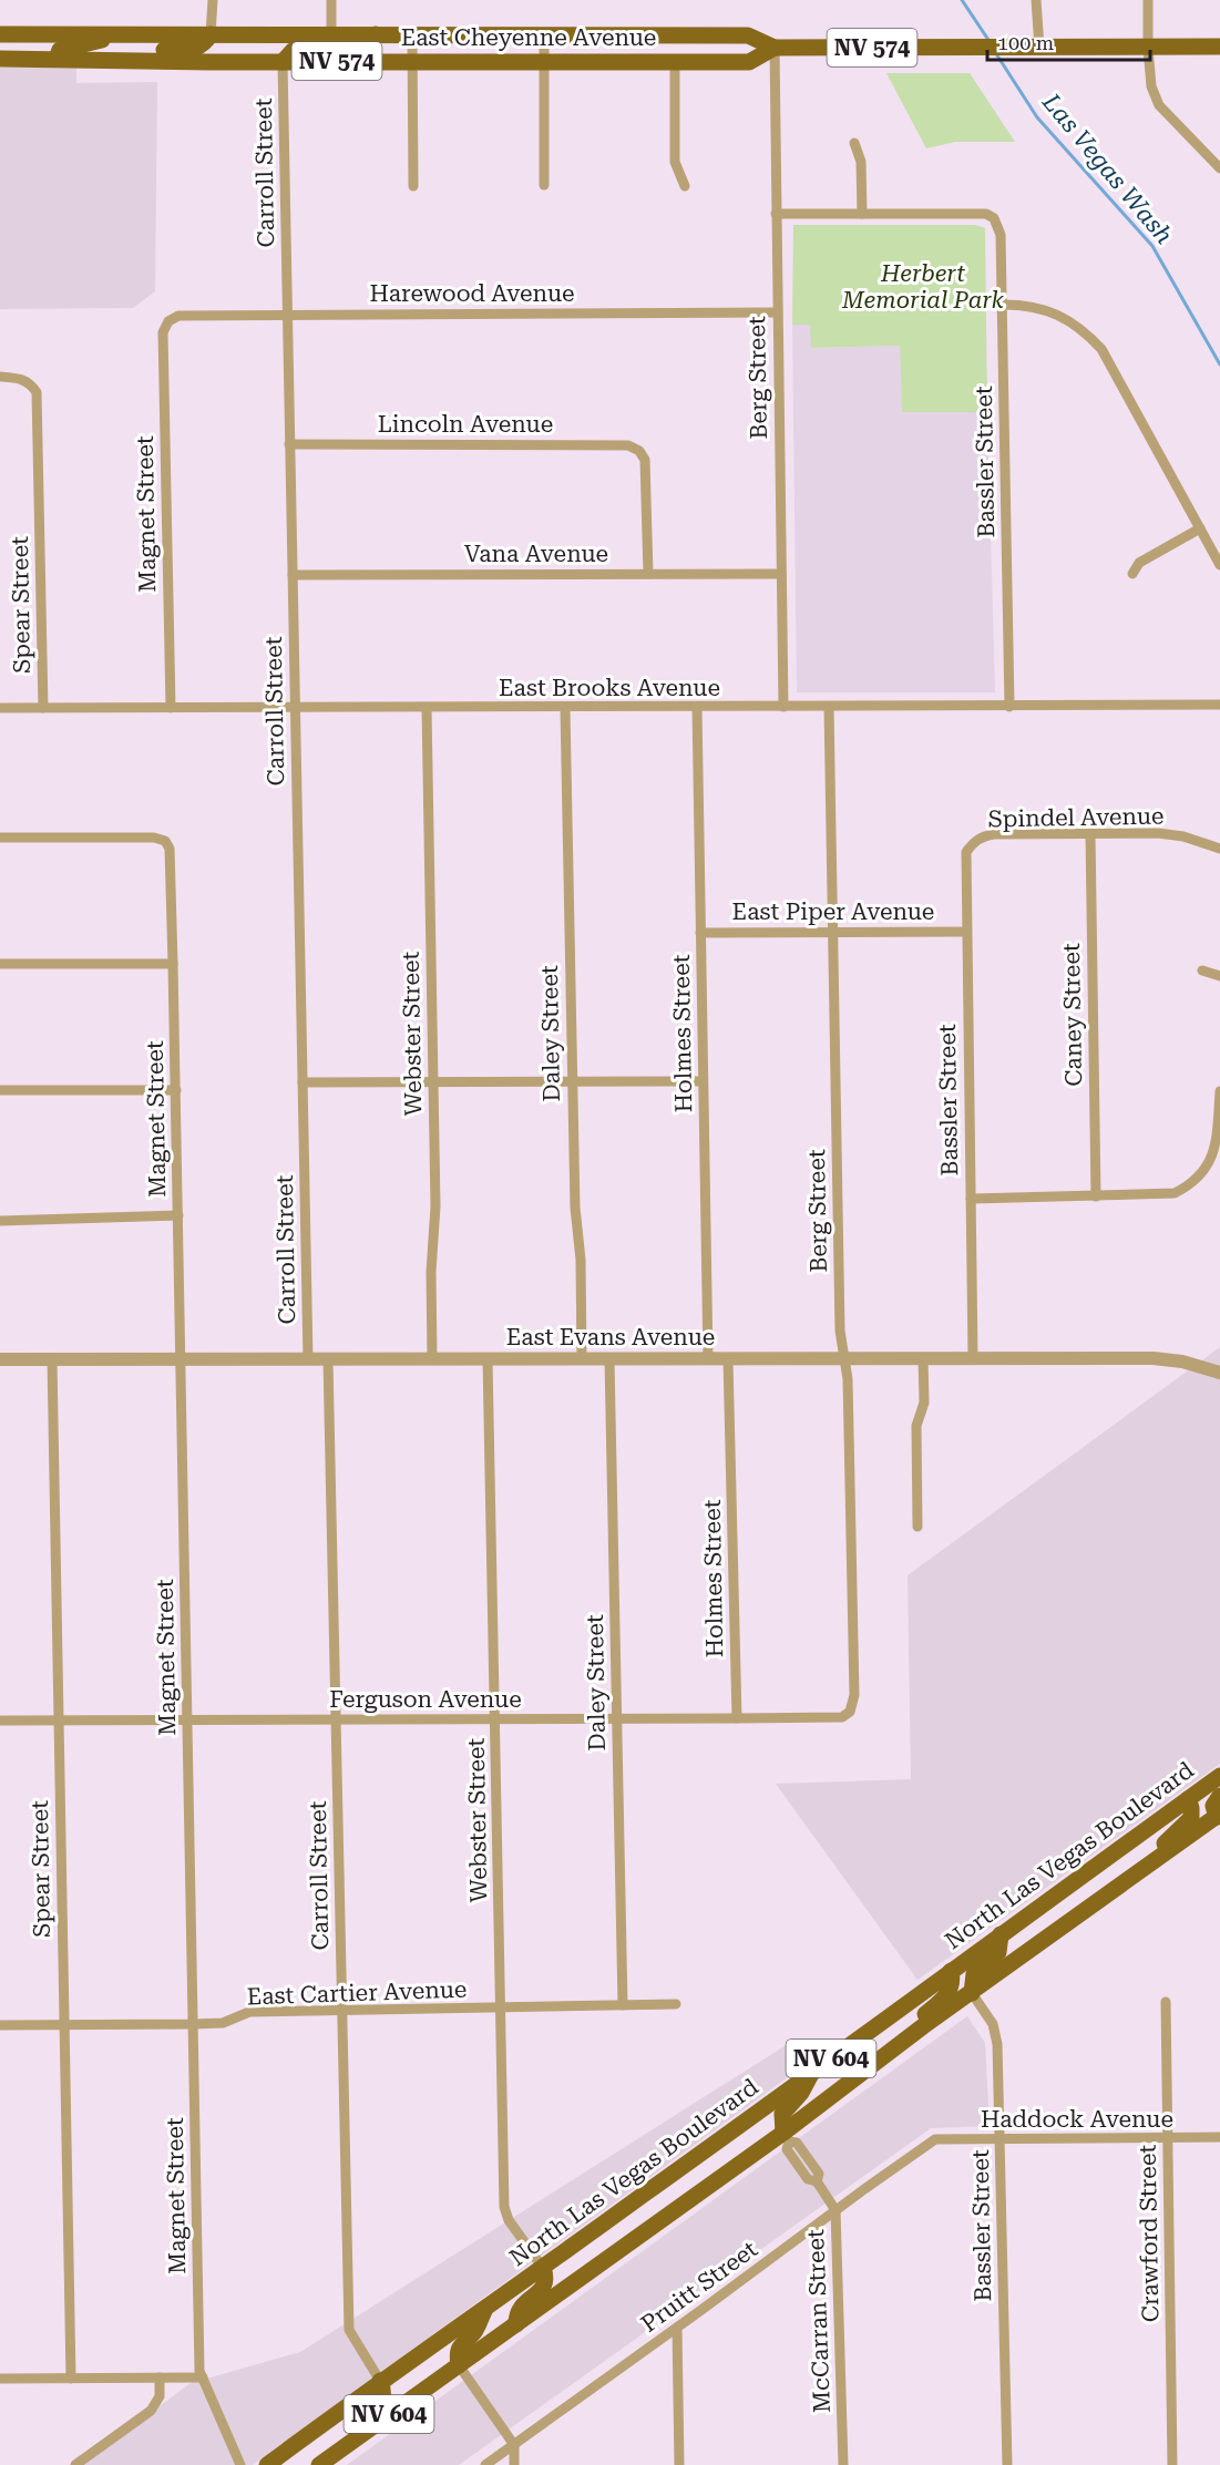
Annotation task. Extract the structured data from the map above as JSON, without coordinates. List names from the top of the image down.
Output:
{
  "streets": {
    "main road": [
      "East Cheyenne Avenue",
      "NV 574",
      "North Las Vegas Boulevard",
      "NV 604"
    ],
    "street": [
      "Carroll Street",
      "Harewood Avenue",
      "Berg Street",
      "Lincoln Avenue",
      "Bassler Street",
      "Magnet Street",
      "Vana Avenue",
      "Spear Street",
      "East Brooks Avenue",
      "Spindel Avenue",
      "East Piper Avenue",
      "Caney Street",
      "Webster Street",
      "Daley Street",
      "Holmes Street",
      "East Evans Avenue",
      "Ferguson Avenue",
      "East Cartier Avenue",
      "Haddock Avenue",
      "Crawford Street",
      "Pruitt Street",
      "McCarran Street"
    ]
  },
  "crossings": [
    ["East Cheyenne Avenue", "Carroll Street"],
    ["East Cheyenne Avenue", "Berg Street"],
    ["Carroll Street", "Harewood Avenue"],
    ["Carroll Street", "Lincoln Avenue"],
    ["Carroll Street", "Vana Avenue"],
    ["Carroll Street", "East Brooks Avenue"],
    ["Carroll Street", "East Evans Avenue"],
    ["Carroll Street", "Ferguson Avenue"],
    ["Carroll Street", "North Las Vegas Boulevard"],
    ["Carroll Street", "East Cartier Avenue"],
    ["Harewood Avenue", "Berg Street"],
    ["Harewood Avenue", "Magnet Street"],
    ["Berg Street", "Vana Avenue"],
    ["Berg Street", "East Brooks Avenue"],
    ["Berg Street", "East Piper Avenue"],
    ["Berg Street", "East Evans Avenue"],
    ["Berg Street", "Ferguson Avenue"],
    ["Lincoln Avenue", "Vana Avenue"],
    ["Bassler Street", "East Brooks Avenue"],
    ["Bassler Street", "Spindel Avenue"],
    ["Bassler Street", "East Piper Avenue"],
    ["Bassler Street", "East Evans Avenue"],
    ["Bassler Street", "NV 604"],
    ["Bassler Street", "Haddock Avenue"],
    ["Magnet Street", "East Brooks Avenue"],
    ["Magnet Street", "East Evans Avenue"],
    ["Magnet Street", "Ferguson Avenue"],
    ["Magnet Street", "East Cartier Avenue"],
    ["Spear Street", "East Brooks Avenue"],
    ["Spear Street", "East Evans Avenue"],
    ["Spear Street", "Ferguson Avenue"],
    ["Spear Street", "East Cartier Avenue"],
    ["East Brooks Avenue", "Webster Street"],
    ["East Brooks Avenue", "Daley Street"],
    ["East Brooks Avenue", "Holmes Street"],
    ["Spindel Avenue", "Caney Street"],
    ["East Piper Avenue", "Holmes Street"],
    ["Webster Street", "East Evans Avenue"],
    ["Webster Street", "Ferguson Avenue"],
    ["Webster Street", "North Las Vegas Boulevard"],
    ["Webster Street", "East Cartier Avenue"],
    ["Daley Street", "East Evans Avenue"],
    ["Daley Street", "Ferguson Avenue"],
    ["Daley Street", "East Cartier Avenue"],
    ["Holmes Street", "East Evans Avenue"],
    ["Holmes Street", "Ferguson Avenue"],
    ["NV 604", "McCarran Street"],
    ["Haddock Avenue", "Crawford Street"],
    ["Haddock Avenue", "Pruitt Street"],
    ["Pruitt Street", "McCarran Street"]
  ],
  "water": ["Las Vegas Wash"],
  "parks": ["Herbert Memorial Park"],
  "scale_bar": "100 m"
}
